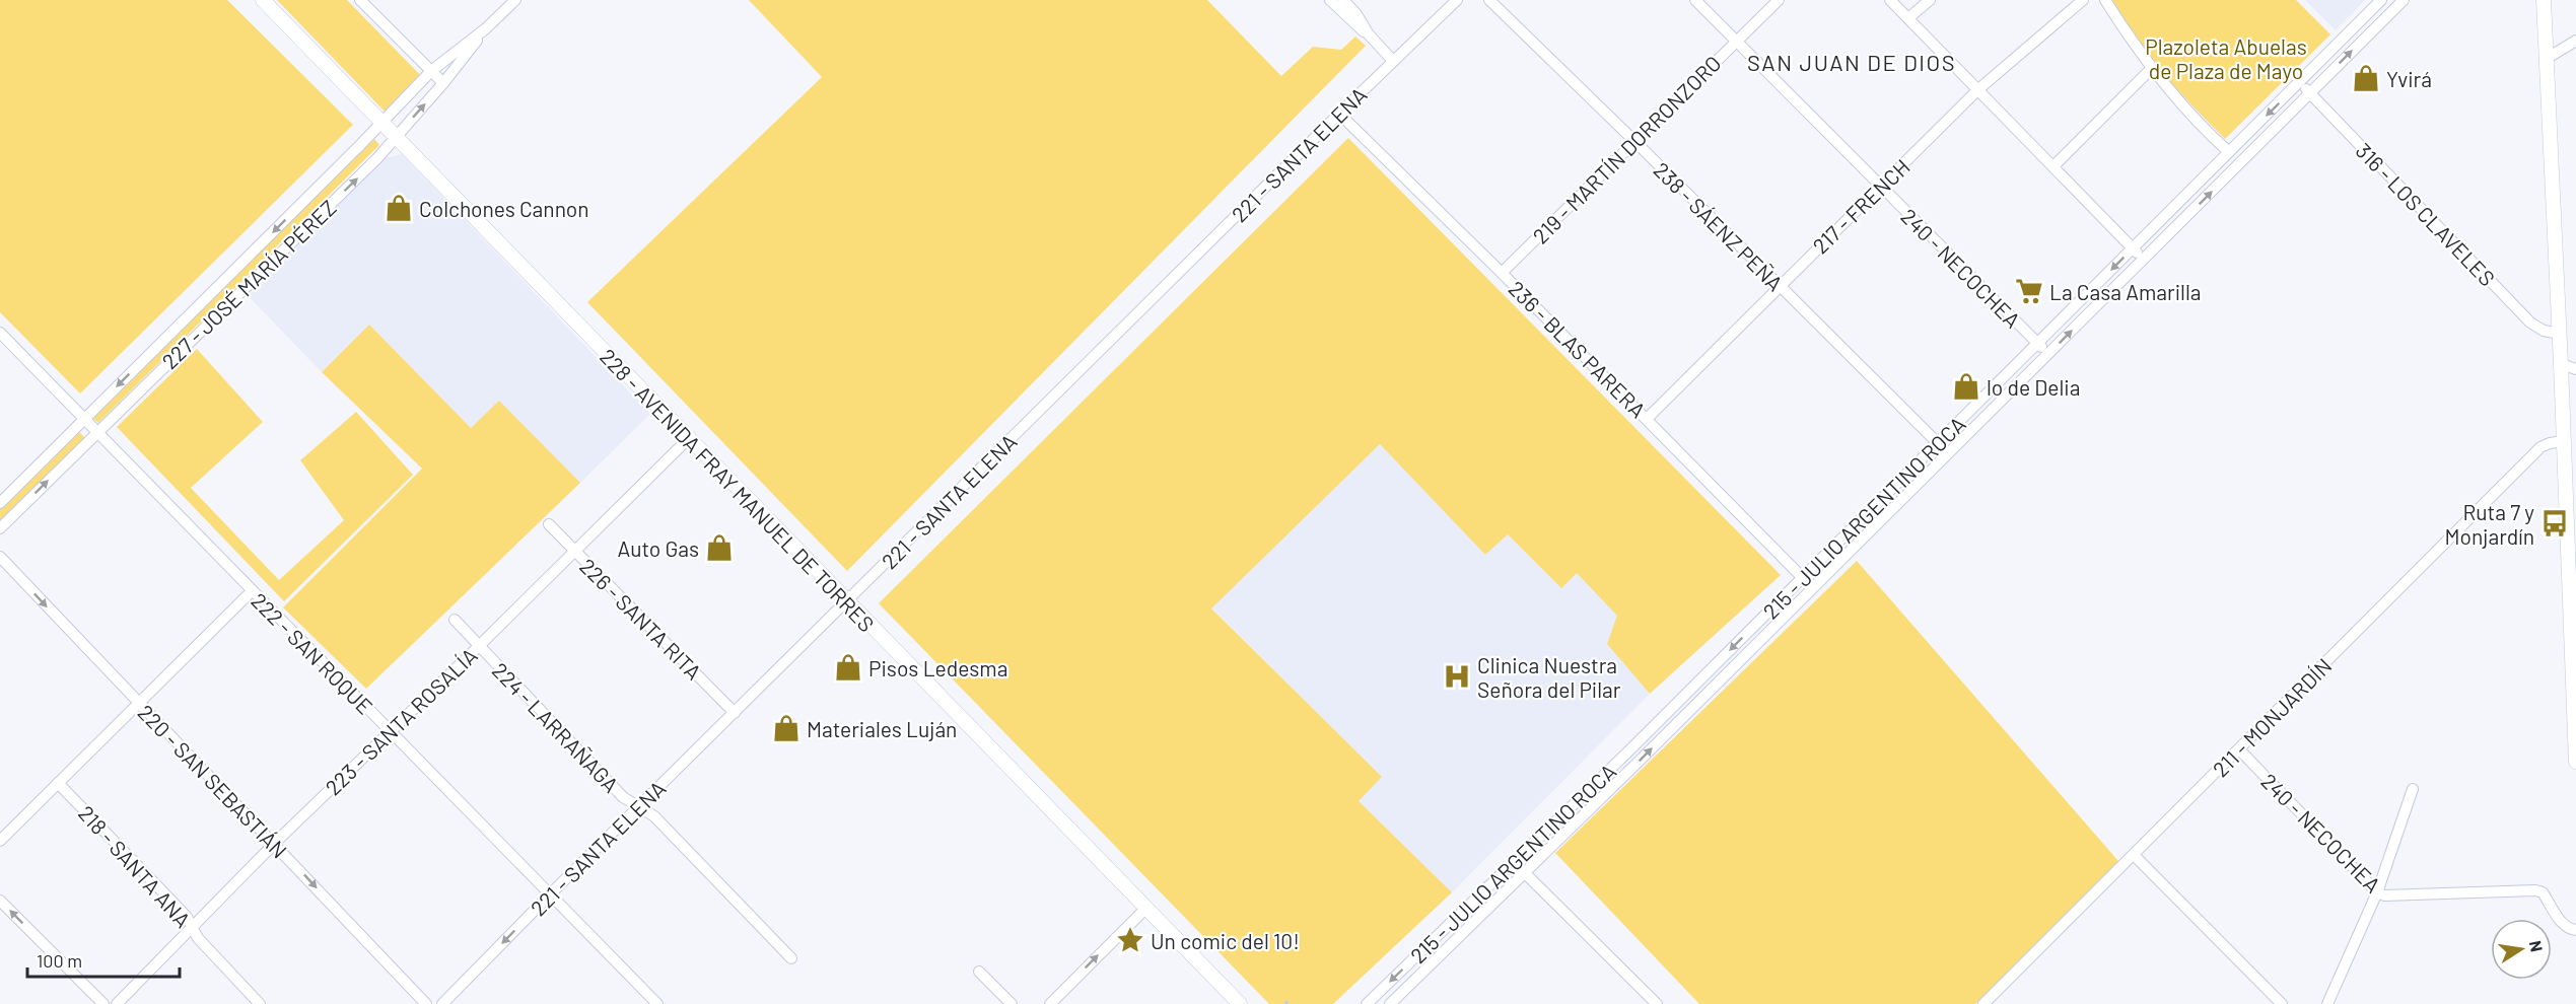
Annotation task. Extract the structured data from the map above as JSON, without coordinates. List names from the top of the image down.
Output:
{
  "streets": {
    "main road": ["228 - AVENIDA FRAY MANUEL DE TORRES"],
    "street": [
      "219 - MARTÍN DORRONZORO",
      "221 - SANTA ELENA",
      "217 - FRENCH",
      "316 - LOS CLAVELES",
      "238 - SÁENZ PEÑA",
      "240 - NECOCHEA",
      "227 - JOSÉ MARÍA PÉREZ",
      "236 - BLAS PARERA",
      "215 - JULIO ARGENTINO ROCA",
      "226 - SANTA RITA",
      "222 - SAN ROQUE",
      "211 - MONJARDÍN",
      "223 - SANTA ROSALÍA",
      "224 - LARRAÑAGA",
      "220 - SAN SEBASTIÁN",
      "218 - SANTA ANA"
    ]
  },
  "crossings": [
    ["219 - MARTÍN DORRONZORO", "238 - SÁENZ PEÑA"],
    ["219 - MARTÍN DORRONZORO", "240 - NECOCHEA"],
    ["219 - MARTÍN DORRONZORO", "236 - BLAS PARERA"],
    ["221 - SANTA ELENA", "236 - BLAS PARERA"],
    ["221 - SANTA ELENA", "228 - AVENIDA FRAY MANUEL DE TORRES"],
    ["221 - SANTA ELENA", "226 - SANTA RITA"],
    ["221 - SANTA ELENA", "222 - SAN ROQUE"],
    ["221 - SANTA ELENA", "224 - LARRAÑAGA"],
    ["217 - FRENCH", "238 - SÁENZ PEÑA"],
    ["217 - FRENCH", "240 - NECOCHEA"],
    ["217 - FRENCH", "236 - BLAS PARERA"],
    ["316 - LOS CLAVELES", "215 - JULIO ARGENTINO ROCA"],
    ["238 - SÁENZ PEÑA", "215 - JULIO ARGENTINO ROCA"],
    ["240 - NECOCHEA", "215 - JULIO ARGENTINO ROCA"],
    ["240 - NECOCHEA", "211 - MONJARDÍN"],
    ["227 - JOSÉ MARÍA PÉREZ", "228 - AVENIDA FRAY MANUEL DE TORRES"],
    ["227 - JOSÉ MARÍA PÉREZ", "222 - SAN ROQUE"],
    ["236 - BLAS PARERA", "215 - JULIO ARGENTINO ROCA"],
    ["228 - AVENIDA FRAY MANUEL DE TORRES", "223 - SANTA ROSALÍA"],
    ["226 - SANTA RITA", "223 - SANTA ROSALÍA"],
    ["222 - SAN ROQUE", "223 - SANTA ROSALÍA"],
    ["223 - SANTA ROSALÍA", "224 - LARRAÑAGA"],
    ["223 - SANTA ROSALÍA", "220 - SAN SEBASTIÁN"],
    ["223 - SANTA ROSALÍA", "218 - SANTA ANA"]
  ],
  "one_way": ["220 - SAN SEBASTIÁN"],
  "districts": ["SAN JUAN DE DIOS"],
  "parks": ["Plazoleta Abuelas de Plaza de Mayo"],
  "places": {
    "shop": [
      "Yvirá",
      "Colchones Cannon",
      "lo de Delia",
      "Auto Gas",
      "Pisos Ledesma",
      "Materiales Luján"
    ],
    "supermarket": ["La Casa Amarilla"],
    "bus stop": ["Ruta 7 y Monjardín"],
    "hospital": ["Clinica Nuestra Señora del Pilar"],
    "place": ["Un comic del 10!"]
  },
  "scale_bar": "100 m",
  "north": "right"
}
